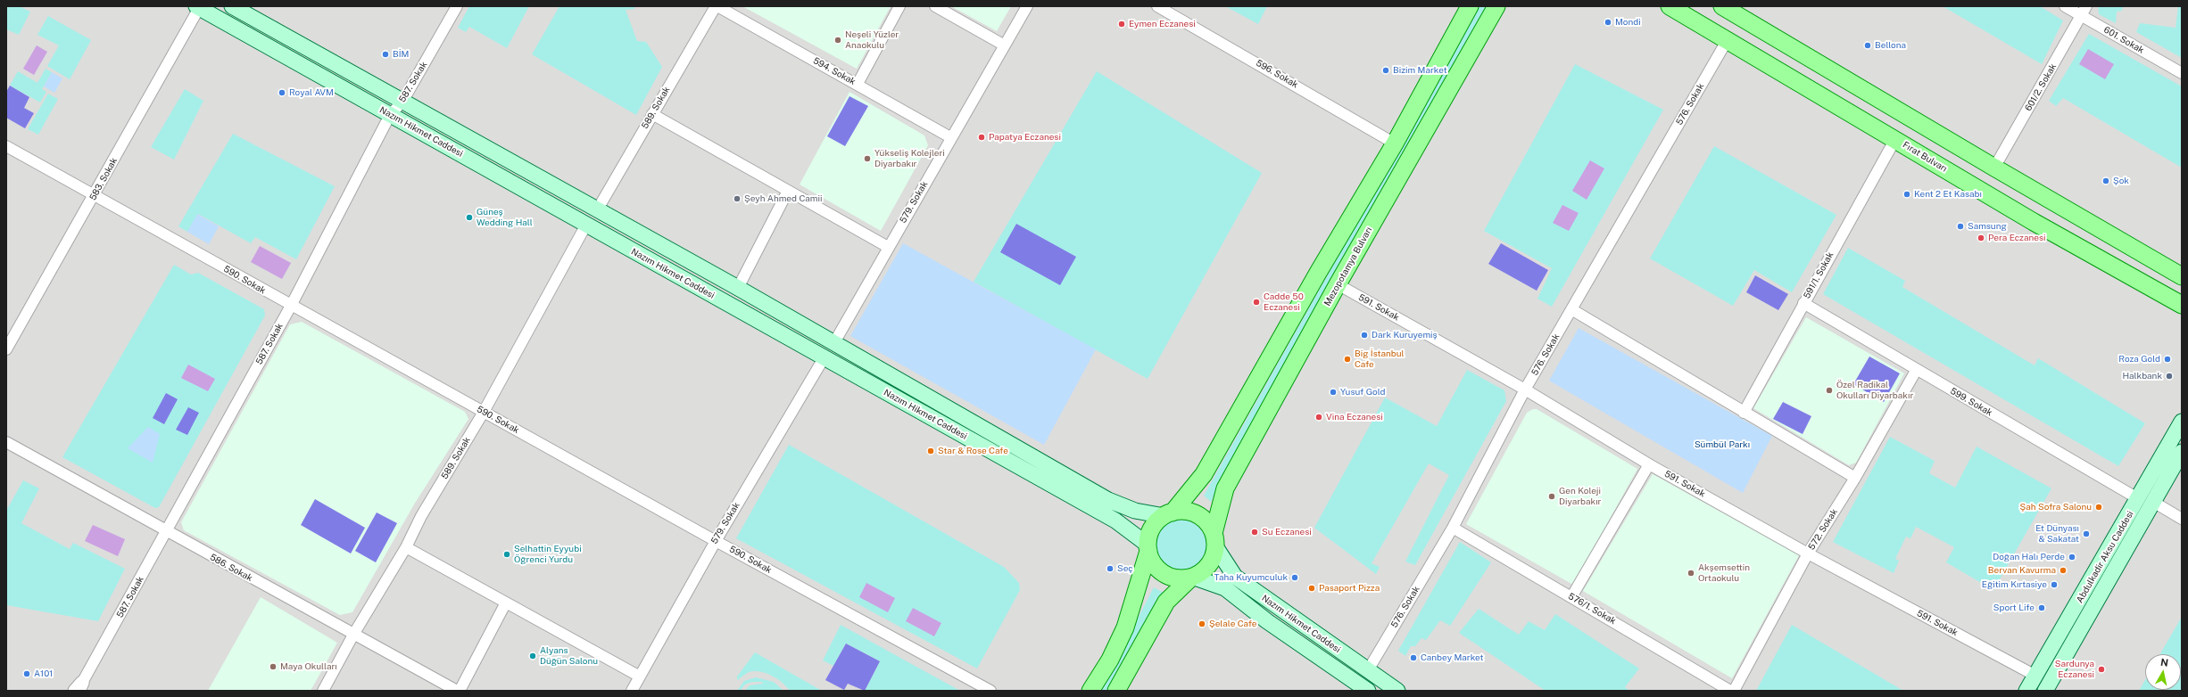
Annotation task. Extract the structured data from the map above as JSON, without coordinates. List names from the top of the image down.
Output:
{
  "streets": {
    "main road": [
      "Nazım Hikmet Caddesi",
      "Fırat Bulvarı",
      "Mezopotamya Bulvarı",
      "Abdulkadir Aksu Caddesi"
    ],
    "street": [
      "601. Sokak",
      "594. Sokak",
      "596. Sokak",
      "587. Sokak",
      "601/2. Sokak",
      "576. Sokak",
      "589. Sokak",
      "583. Sokak",
      "579. Sokak",
      "591/1. Sokak",
      "590. Sokak",
      "591. Sokak",
      "599. Sokak",
      "572. Sokak",
      "586. Sokak",
      "576/1. Sokak"
    ]
  },
  "crossings": [
    ["601. Sokak", "601/2. Sokak"],
    ["594. Sokak", "589. Sokak"],
    ["594. Sokak", "579. Sokak"],
    ["587. Sokak", "Nazım Hikmet Caddesi"],
    ["587. Sokak", "590. Sokak"],
    ["587. Sokak", "586. Sokak"],
    ["576. Sokak", "Nazım Hikmet Caddesi"],
    ["576. Sokak", "Fırat Bulvarı"],
    ["576. Sokak", "591. Sokak"],
    ["576. Sokak", "576/1. Sokak"],
    ["589. Sokak", "Nazım Hikmet Caddesi"],
    ["589. Sokak", "590. Sokak"],
    ["589. Sokak", "586. Sokak"],
    ["Nazım Hikmet Caddesi", "583. Sokak"],
    ["Nazım Hikmet Caddesi", "579. Sokak"],
    ["Nazım Hikmet Caddesi", "Mezopotamya Bulvarı"],
    ["Fırat Bulvarı", "591/1. Sokak"],
    ["583. Sokak", "590. Sokak"],
    ["579. Sokak", "590. Sokak"],
    ["Mezopotamya Bulvarı", "591. Sokak"],
    ["591/1. Sokak", "599. Sokak"],
    ["591. Sokak", "572. Sokak"],
    ["591. Sokak", "Abdulkadir Aksu Caddesi"],
    ["599. Sokak", "572. Sokak"],
    ["599. Sokak", "Abdulkadir Aksu Caddesi"]
  ],
  "parks": ["Sümbül Parkı"],
  "places": [
    "Mondi",
    "Eymen Eczanesi",
    "Neşeli Yüzler Anaokulu",
    "Bellona",
    "BİM",
    "Bizim Market",
    "Royal AVM",
    "Papatya Eczanesi",
    "Yükseliş Kolejleri Diyarbakır",
    "Şok",
    "Kent 2 Et Kasabı",
    "Şeyh Ahmed Camii",
    "Güneş Wedding Hall",
    "Samsung",
    "Pera Eczanesi",
    "Cadde 50 Eczanesi",
    "Dark Kuruyemiş",
    "Big İstanbul Cafe",
    "Roza Gold",
    "Halkbank",
    "Özel Radikal Okulları Diyarbakır",
    "Yusuf Gold",
    "Vina Eczanesi",
    "Star & Rose Cafe",
    "Gen Koleji Diyarbakır",
    "Şah Sofra Salonu",
    "Su Eczanesi",
    "Et Dünyası & Sakatat",
    "Selhattin Eyyubi Öğrenci Yurdu",
    "Doğan Halı Perde",
    "Seç",
    "Bervan Kavurma",
    "Akşemsettin Ortaokulu",
    "Taha Kuyumculuk",
    "Eğitim Kırtasiye",
    "Pasaport Pizza",
    "Sport Life",
    "Şelale Cafe",
    "Alyans Düğün Salonu",
    "Canbey Market",
    "Maya Okulları",
    "Sardunya Eczanesi",
    "A101"
  ],
  "north": "top"
}
